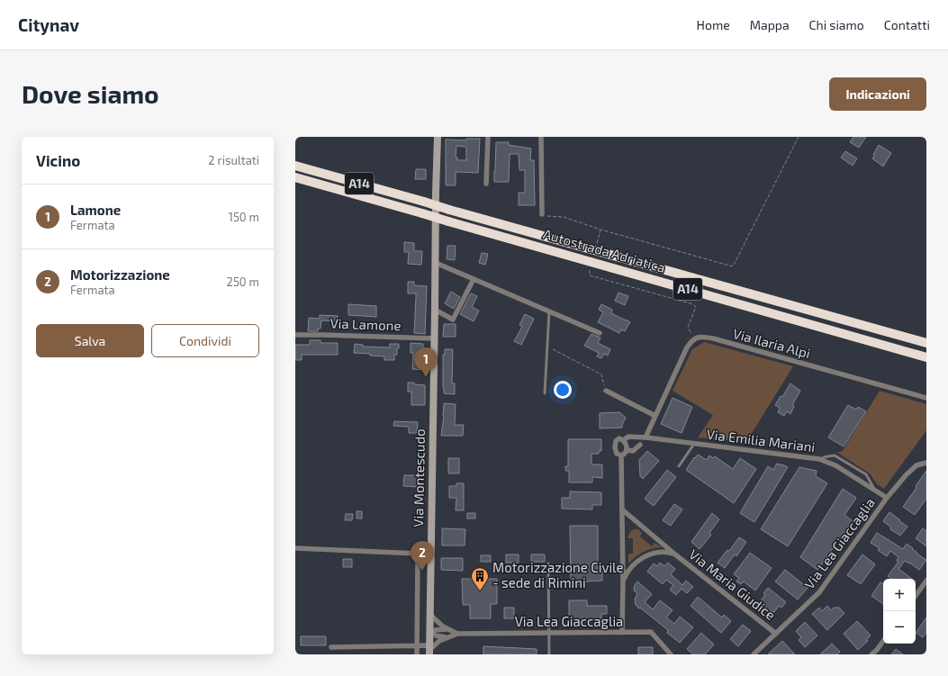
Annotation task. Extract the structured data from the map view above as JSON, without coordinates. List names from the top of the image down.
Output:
{
  "streets": {
    "highway": ["A14", "Autostrada Adriatica"],
    "street": [
      "Via Lamone",
      "Via Ilaria Alpi",
      "Via Emilia Mariani",
      "Via Montescudo",
      "Via Lea Giaccaglia",
      "Via Maria Giudice"
    ]
  },
  "crossings": [
    ["Via Lamone", "Via Montescudo"],
    ["Via Emilia Mariani", "Via Lea Giaccaglia"],
    ["Via Montescudo", "Via Lea Giaccaglia"],
    ["Via Lea Giaccaglia", "Via Maria Giudice"]
  ],
  "places": {
    "building": ["Motorizzazione Civile - sede di Rimini"]
  },
  "page": {
    "header": "Citynav",
    "nav": [
      "Home",
      "Mappa",
      "Chi siamo",
      "Contatti"
    ],
    "buttons": [
      "Indicazioni",
      ["Salva", "Condividi"]
    ],
    "title": "Dove siamo",
    "heading": ["Vicino", "2 risultati"],
    "list": [
      {
        "mark": "1",
        "name": "Lamone",
        "note": "Fermata",
        "value": "150 m"
      },
      {
        "mark": "2",
        "name": "Motorizzazione",
        "note": "Fermata",
        "value": "250 m"
      }
    ],
    "pins": ["1", "2"],
    "map_buttons": ["+", "−"]
  }
}
